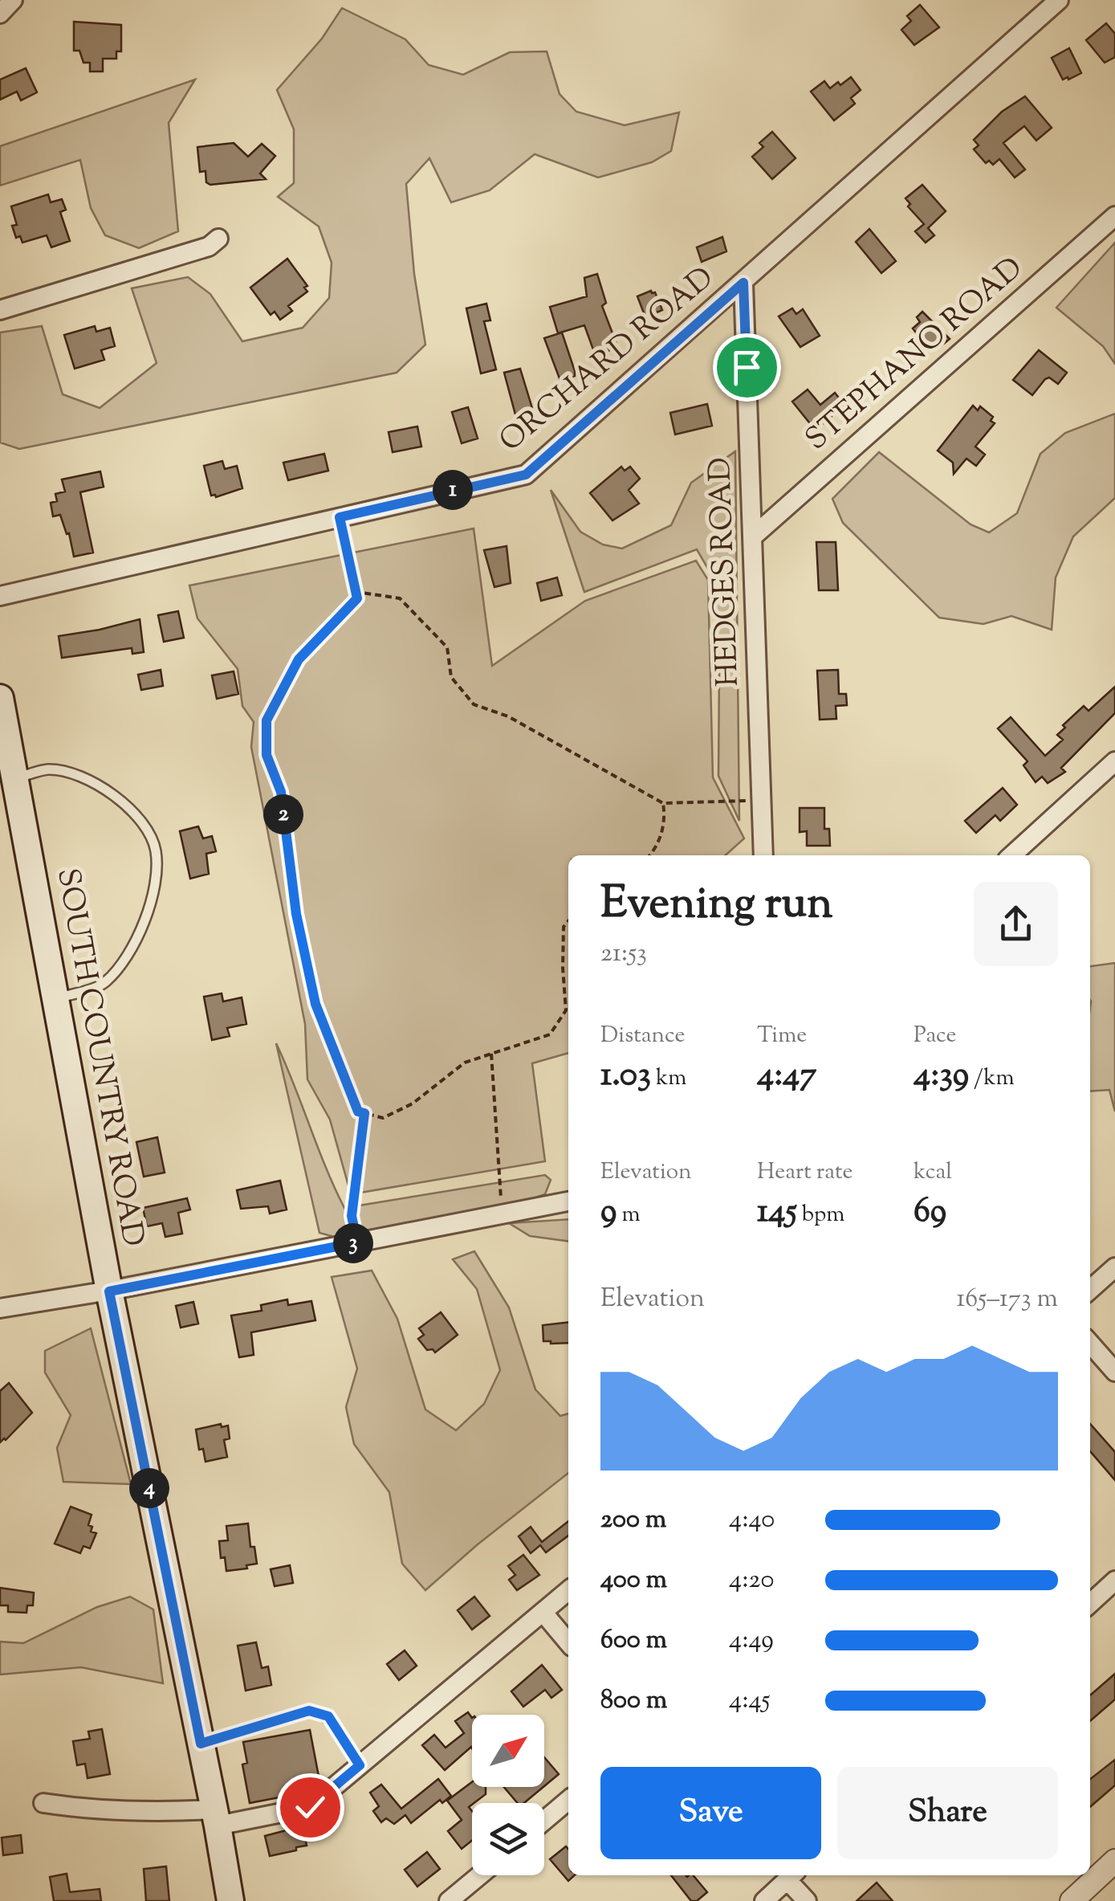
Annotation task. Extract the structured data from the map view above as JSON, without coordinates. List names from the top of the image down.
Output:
{
  "streets": {
    "main road": ["SOUTH COUNTRY ROAD"],
    "street": ["STEPHANO ROAD", "ORCHARD ROAD", "HEDGES ROAD"]
  },
  "crossings": [
    ["STEPHANO ROAD", "HEDGES ROAD"],
    ["ORCHARD ROAD", "HEDGES ROAD"]
  ],
  "north": "top right",
  "page": {
    "pins": [
      "1",
      "2",
      "3",
      "4"
    ],
    "heading": ["Evening run", "21:53"],
    "stats": [
      ["Distance", "1.03 km"],
      ["Time", "4:47"],
      ["Pace", "4:39 /km"],
      ["Elevation", "9 m"],
      ["Heart rate", "145 bpm"],
      ["kcal", "69"]
    ],
    "chart": ["Elevation", "165–173 m"],
    "list": [
      {
        "name": "200 m",
        "note": "4:40"
      },
      {
        "name": "400 m",
        "note": "4:20"
      },
      {
        "name": "600 m",
        "note": "4:49"
      },
      {
        "name": "800 m",
        "note": "4:45"
      }
    ],
    "buttons": ["Save", "Share"]
  }
}
